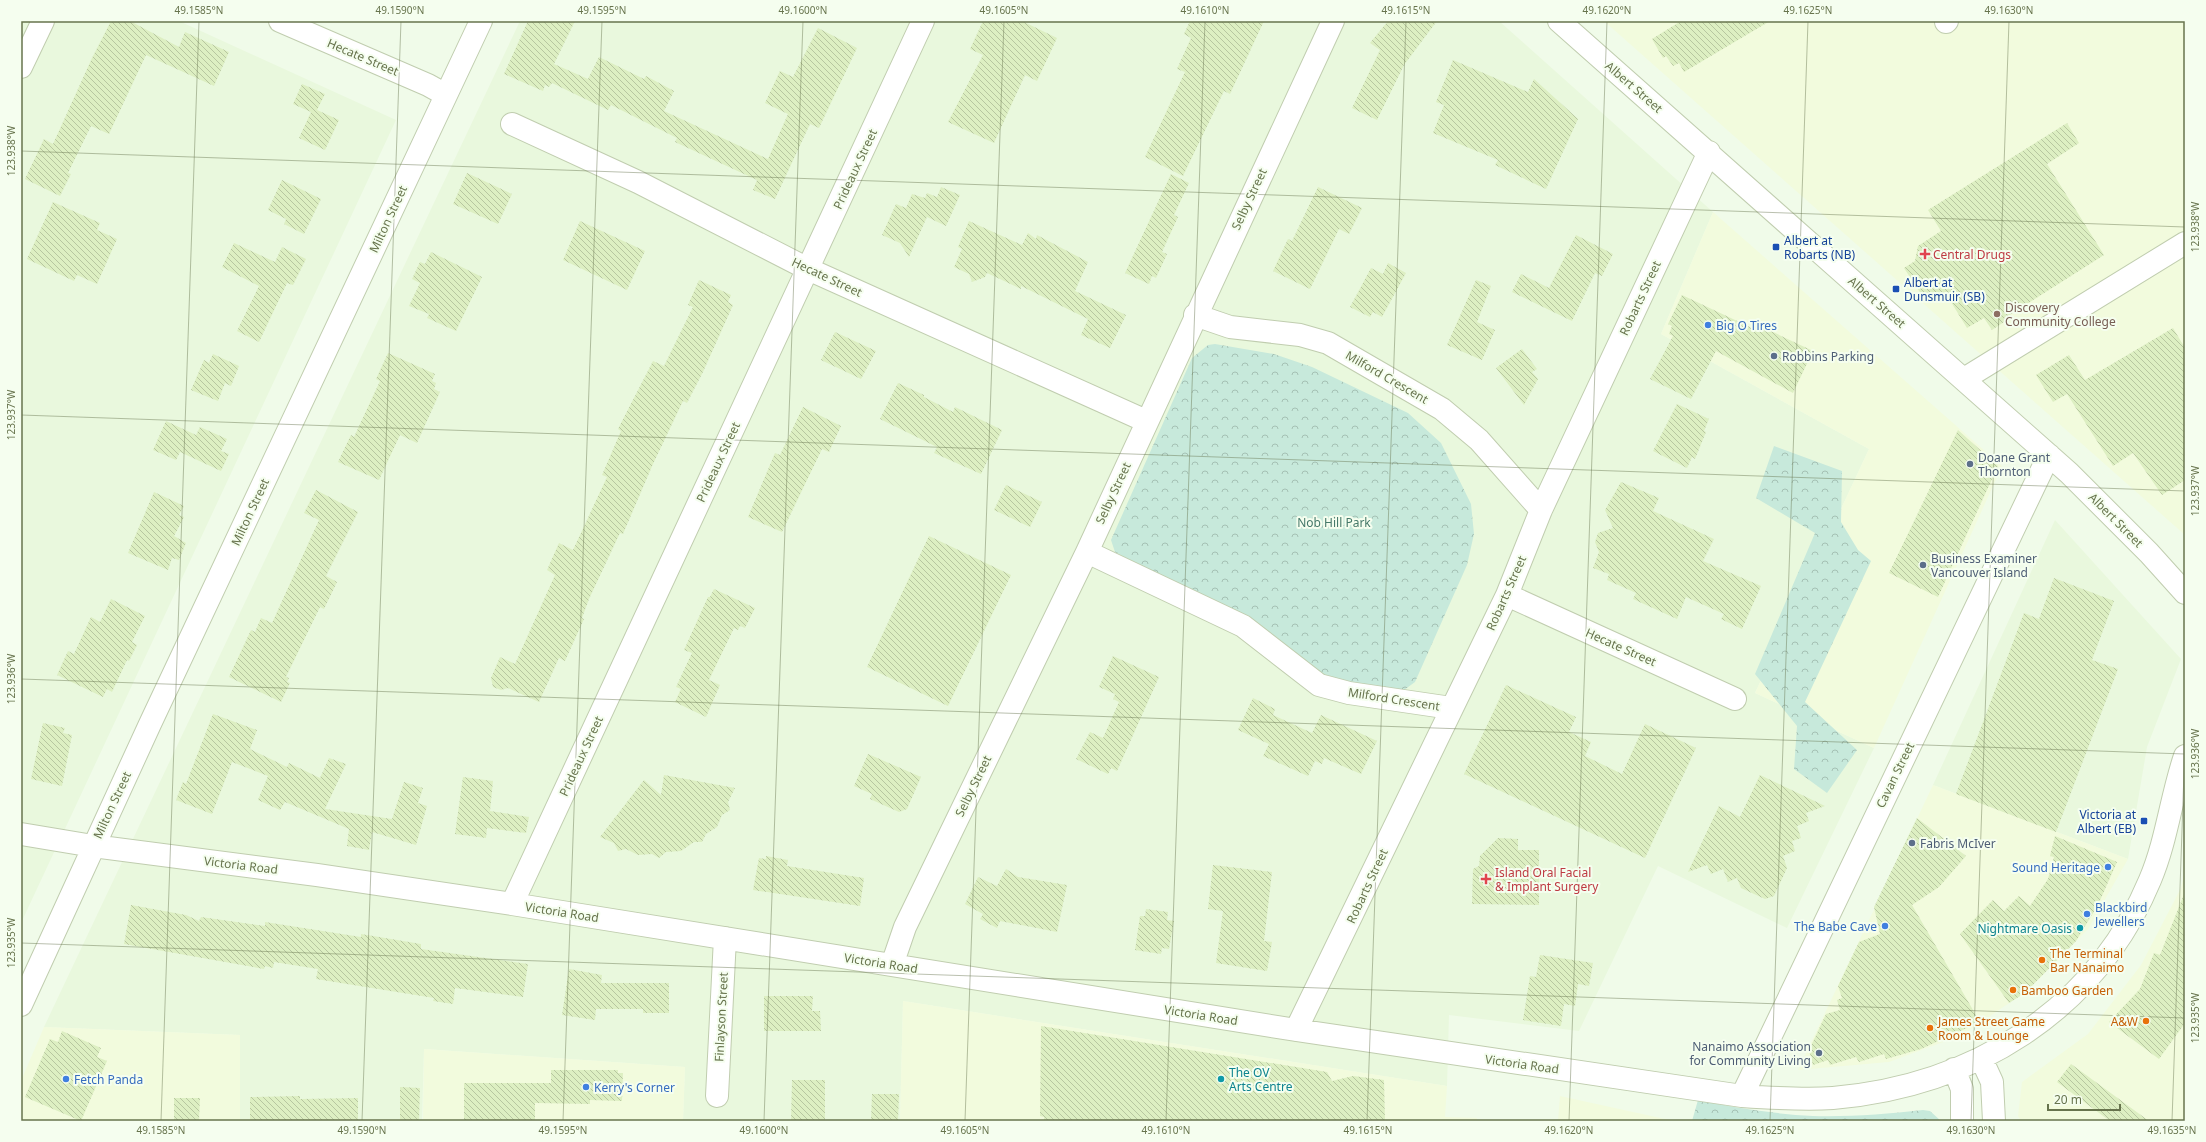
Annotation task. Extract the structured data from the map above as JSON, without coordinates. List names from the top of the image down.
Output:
{
  "streets": {
    "street": [
      "Hecate Street",
      "Albert Street",
      "Prideaux Street",
      "Selby Street",
      "Milton Street",
      "Robarts Street",
      "Milford Crescent",
      "Cavan Street",
      "Victoria Road",
      "Finlayson Street"
    ]
  },
  "crossings": [
    ["Hecate Street", "Prideaux Street"],
    ["Hecate Street", "Selby Street"],
    ["Hecate Street", "Milton Street"],
    ["Hecate Street", "Robarts Street"],
    ["Albert Street", "Robarts Street"],
    ["Albert Street", "Cavan Street"],
    ["Prideaux Street", "Victoria Road"],
    ["Selby Street", "Milford Crescent"],
    ["Selby Street", "Victoria Road"],
    ["Milton Street", "Victoria Road"],
    ["Robarts Street", "Milford Crescent"],
    ["Robarts Street", "Victoria Road"],
    ["Cavan Street", "Victoria Road"],
    ["Victoria Road", "Finlayson Street"]
  ],
  "parks": ["Nob Hill Park"],
  "places": {
    "transit": ["Albert at Robarts (NB)", "Albert at Dunsmuir (SB)", "Victoria at Albert (EB)"],
    "health": ["Central Drugs", "Island Oral Facial & Implant Surgery"],
    "other": [
      "Discovery Community College",
      "Big O Tires",
      "Robbins Parking",
      "Doane Grant Thornton",
      "Business Examiner Vancouver Island",
      "Fabris McIver",
      "Sound Heritage",
      "Blackbird Jewellers",
      "The Babe Cave",
      "Nightmare Oasis",
      "The Terminal Bar Nanaimo",
      "Bamboo Garden",
      "A&W",
      "James Street Game Room & Lounge",
      "Nanaimo Association for Community Living",
      "Fetch Panda",
      "The OV Arts Centre",
      "Kerry's Corner"
    ]
  },
  "scale_bar": "20 m",
  "coordinates": [
    "49.1585°N",
    "49.1590°N",
    "49.1595°N",
    "49.1600°N",
    "49.1605°N",
    "49.1610°N",
    "49.1615°N",
    "49.1620°N",
    "49.1625°N",
    "49.1630°N",
    "123.938°W",
    "123.937°W",
    "123.936°W",
    "123.935°W",
    "49.1635°N"
  ]
}
